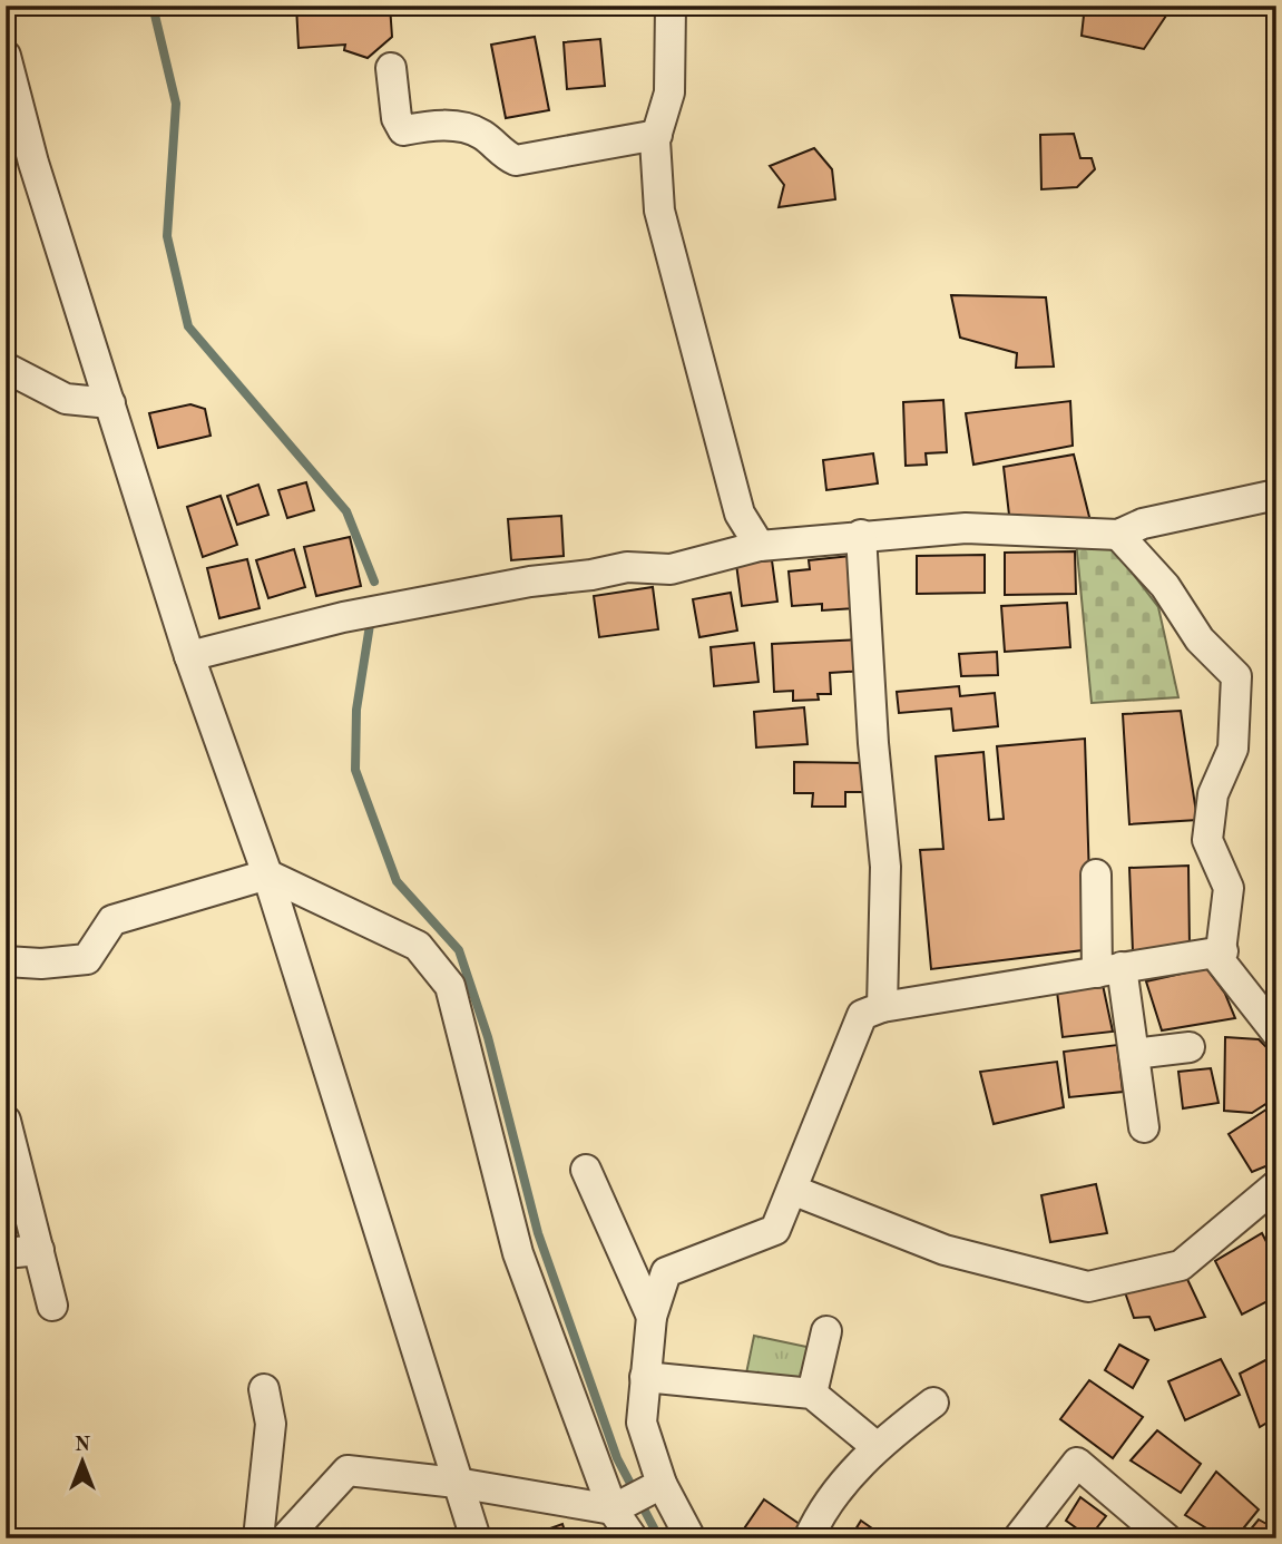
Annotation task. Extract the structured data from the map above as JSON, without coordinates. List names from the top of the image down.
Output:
{
  "north": "top"
}
